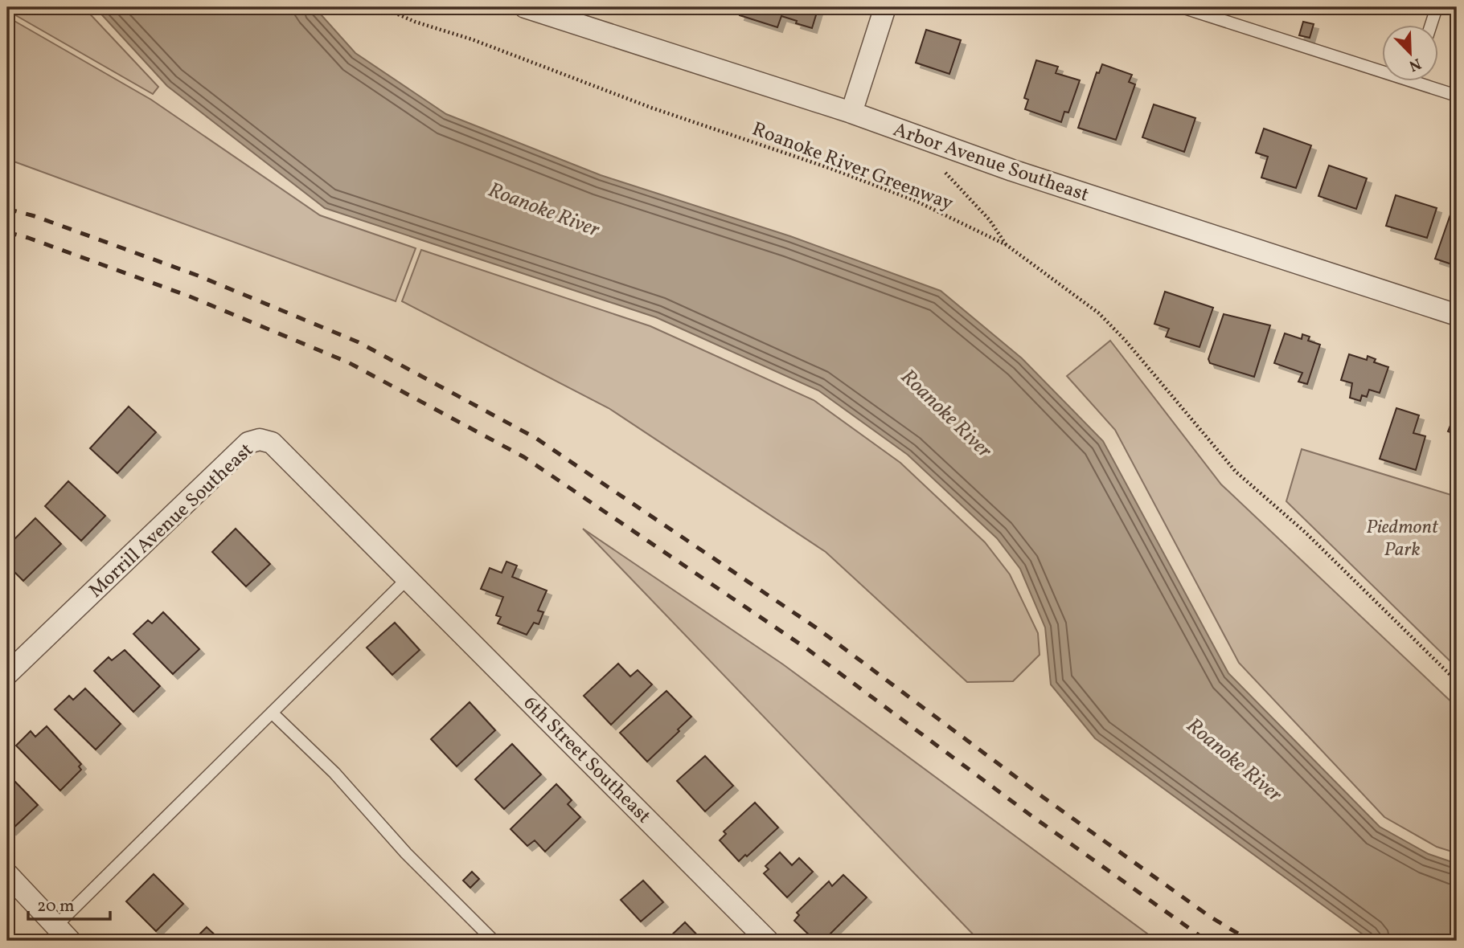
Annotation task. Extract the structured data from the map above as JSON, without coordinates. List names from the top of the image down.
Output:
{
  "streets": {
    "street": ["Arbor Avenue Southeast", "Morrill Avenue Southeast", "6th Street Southeast"],
    "path": ["Roanoke River Greenway"]
  },
  "crossings": [
    ["Morrill Avenue Southeast", "6th Street Southeast"]
  ],
  "water": ["Roanoke River"],
  "parks": ["Piedmont Park"],
  "scale_bar": "20 m",
  "north": "bottom right"
}
